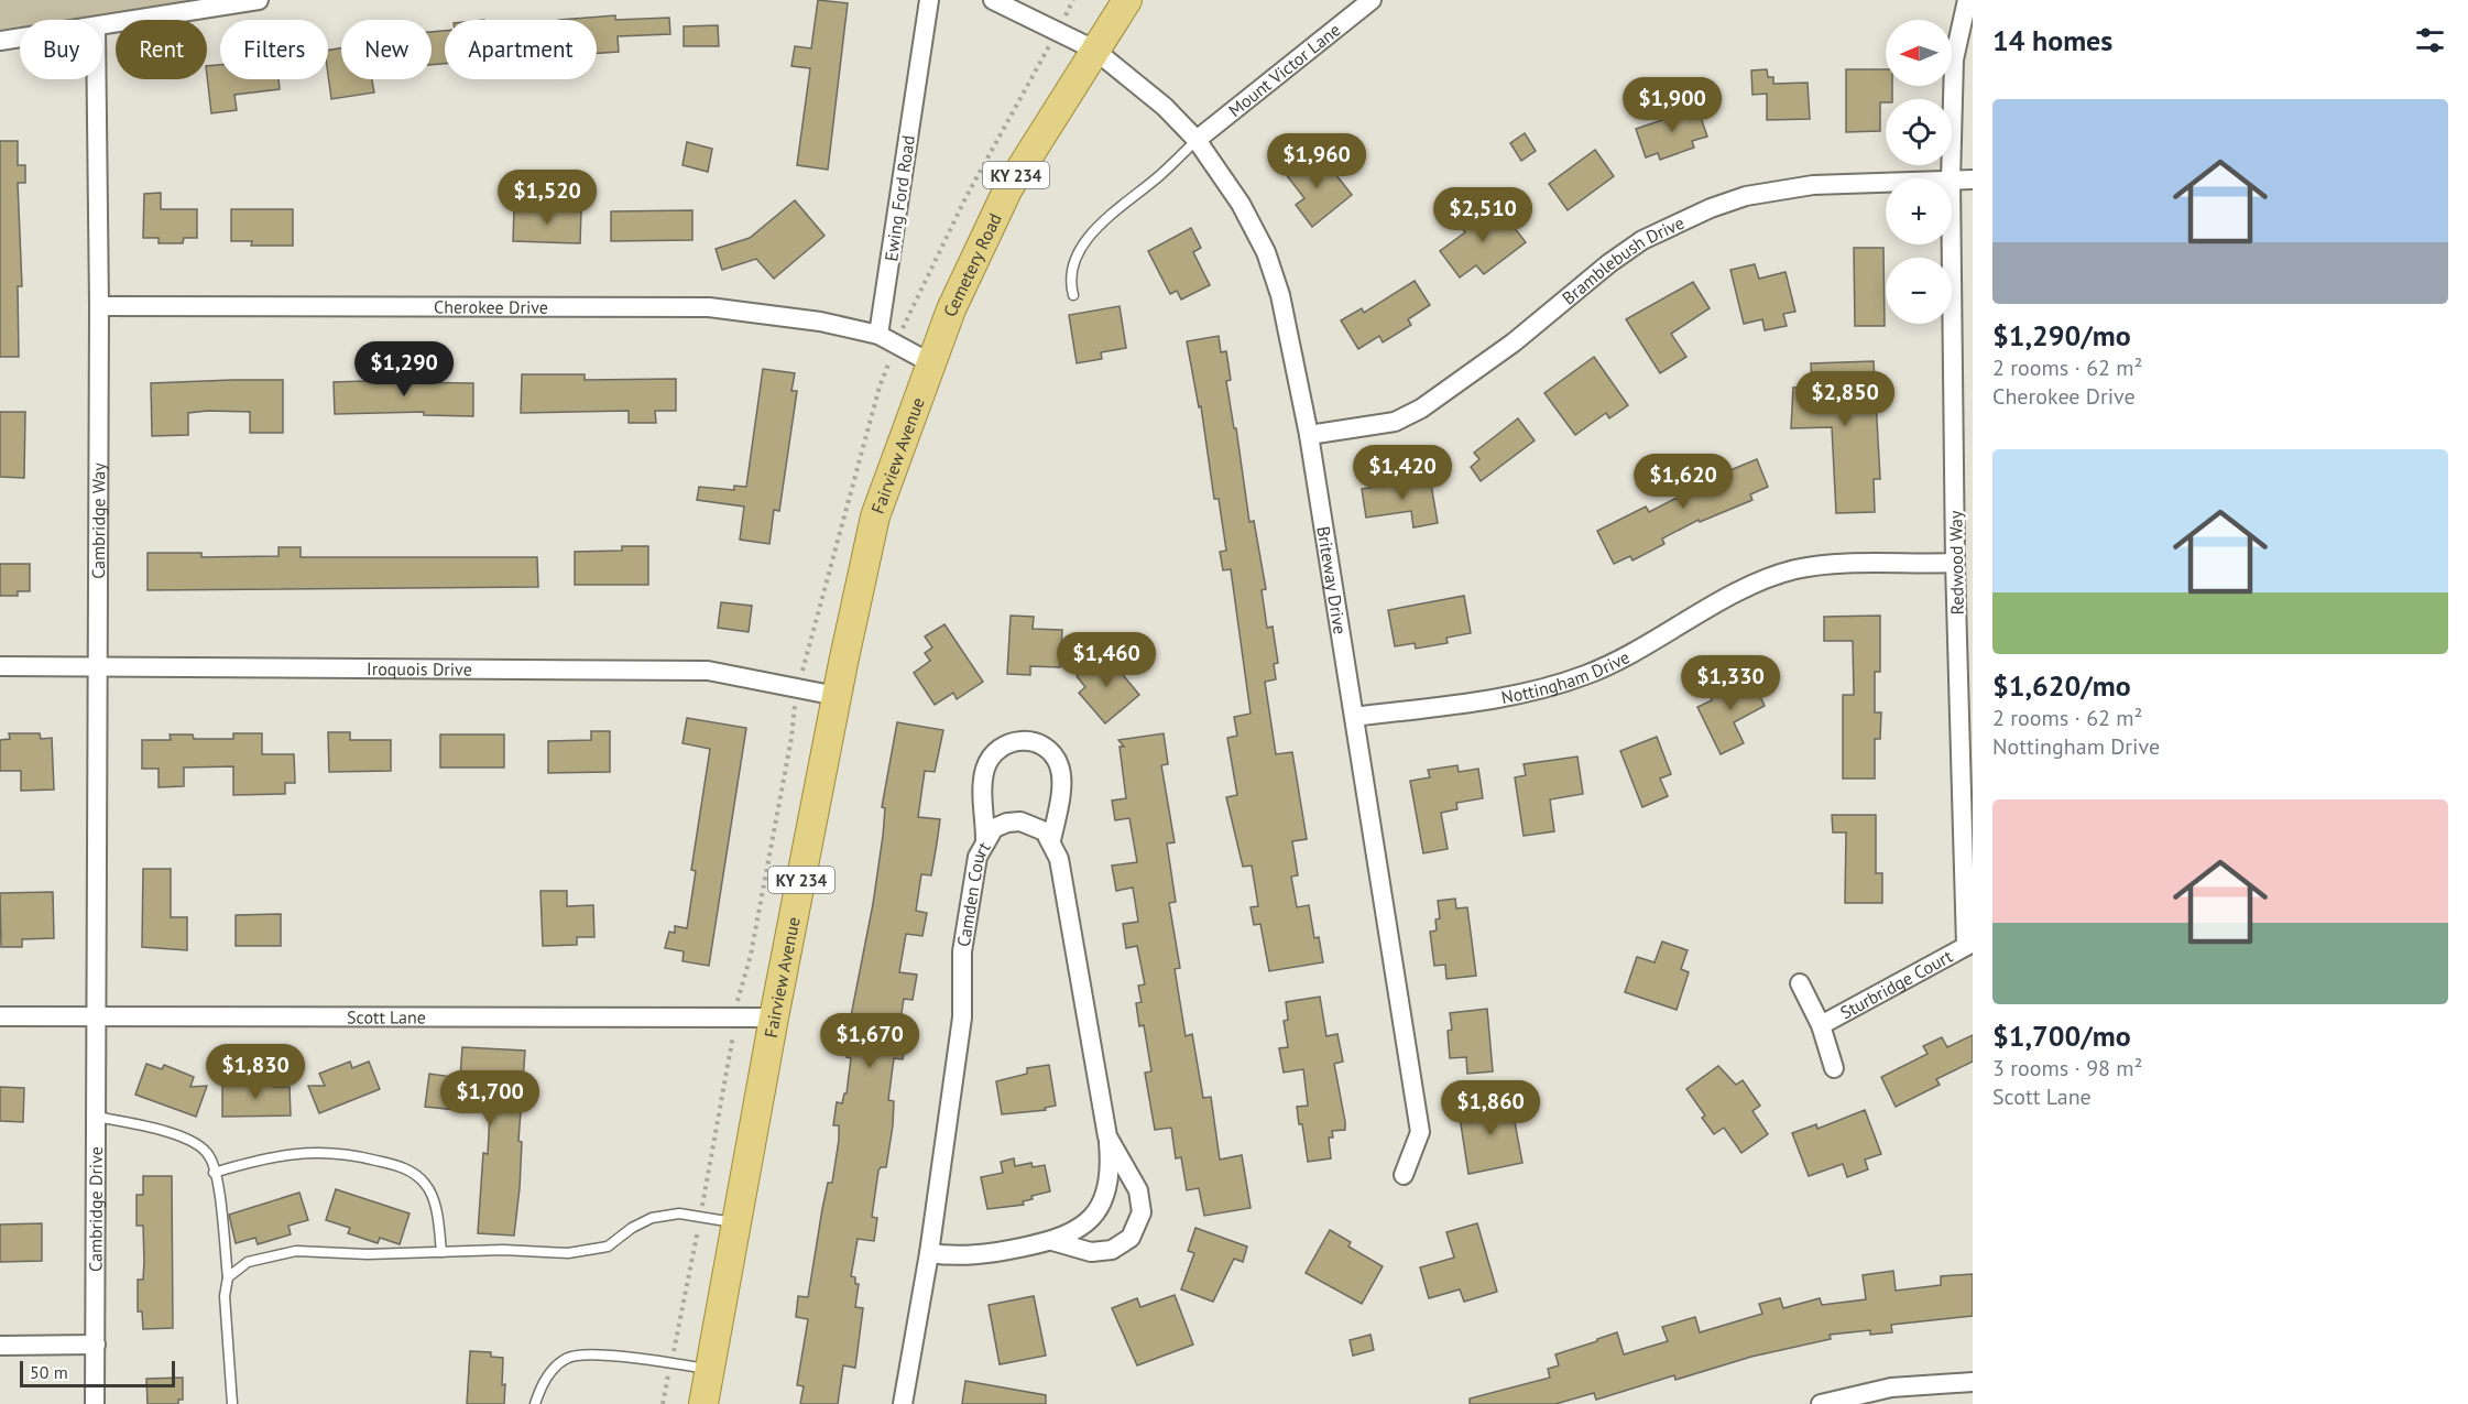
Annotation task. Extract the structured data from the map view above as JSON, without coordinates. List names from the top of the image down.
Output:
{
  "streets": {
    "main road": ["KY 234", "Cemetery Road", "Fairview Avenue"],
    "street": [
      "Mount Victor Lane",
      "Ewing Ford Road",
      "Bramblebush Drive",
      "Cherokee Drive",
      "Cambridge Way",
      "Redwood Way",
      "Briteway Drive",
      "Iroquois Drive",
      "Nottingham Drive",
      "Camden Court",
      "Sturbridge Court",
      "Scott Lane",
      "Cambridge Drive"
    ]
  },
  "crossings": [
    ["Mount Victor Lane", "Briteway Drive"],
    ["Ewing Ford Road", "Cherokee Drive"],
    ["Bramblebush Drive", "Briteway Drive"],
    ["Cemetery Road", "Fairview Avenue"],
    ["Cemetery Road", "Briteway Drive"],
    ["Cherokee Drive", "Cambridge Way"],
    ["Fairview Avenue", "Iroquois Drive"],
    ["Fairview Avenue", "Scott Lane"],
    ["Cambridge Way", "Iroquois Drive"],
    ["Cambridge Way", "Scott Lane"],
    ["Cambridge Way", "Cambridge Drive"],
    ["Redwood Way", "Nottingham Drive"],
    ["Redwood Way", "Sturbridge Court"],
    ["Briteway Drive", "Nottingham Drive"],
    ["Scott Lane", "Cambridge Drive"]
  ],
  "scale_bar": "50 m",
  "north": "left",
  "page": {
    "heading": "14 homes",
    "map_buttons": ["+", "−"],
    "chip": [
      "Buy",
      "Rent",
      "Filters",
      "New",
      "Apartment"
    ],
    "price": [
      "$1,900",
      "$1,960",
      "$1,520",
      "$2,510",
      "$1,290",
      "$2,850",
      "$1,420",
      "$1,620",
      "$1,460",
      "$1,330",
      "$1,670",
      "$1,830",
      "$1,700",
      "$1,860"
    ],
    "list": [
      {
        "name": "$1,290/mo",
        "note": "2 rooms · 62 m² · Cherokee Drive"
      },
      {
        "name": "$1,620/mo",
        "note": "2 rooms · 62 m² · Nottingham Drive"
      },
      {
        "name": "$1,700/mo",
        "note": "3 rooms · 98 m² · Scott Lane"
      }
    ],
    "scale": "50 m"
  }
}
